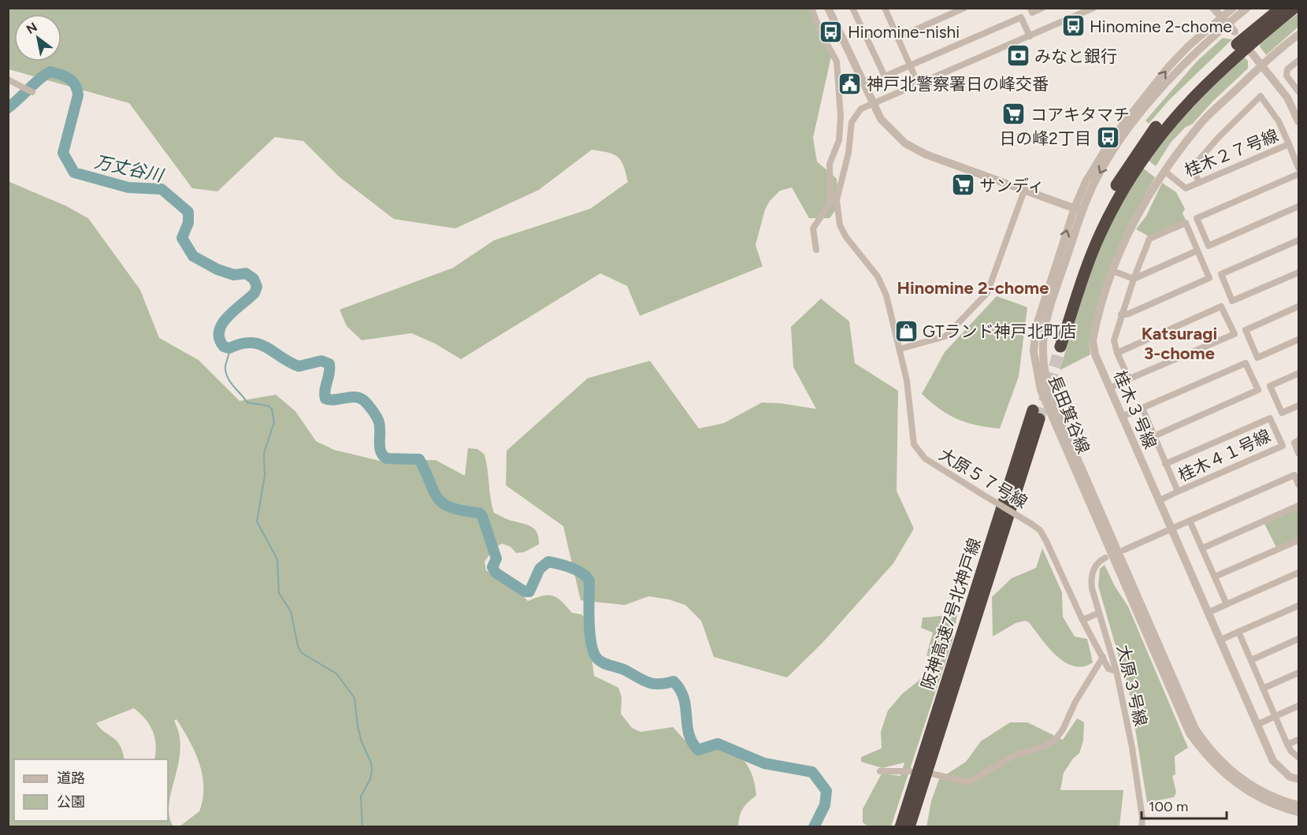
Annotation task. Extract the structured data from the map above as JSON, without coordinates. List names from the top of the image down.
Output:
{
  "streets": {
    "highway": ["阪神高速7号北神戸線"],
    "street": [
      "桂木２７号線",
      "桂木３号線",
      "長田箕谷線",
      "桂木４１号線",
      "大原５７号線",
      "大原３号線"
    ]
  },
  "crossings": [
    ["桂木２７号線", "桂木３号線"],
    ["大原５７号線", "大原３号線"]
  ],
  "districts": ["Hinomine 2-chome", "Katsuragi 3-chome"],
  "water": ["万丈谷川"],
  "places": {
    "bus stop": ["Hinomine 2-chome", "Hinomine-nishi", "日の峰2丁目"],
    "bank": ["みなと銀行"],
    "public building": ["神戸北警察署日の峰交番"],
    "supermarket": ["コアキタマチ", "サンディ"],
    "shop": ["GTランド神戸北町店"]
  },
  "legend": ["道路", "公園"],
  "scale_bar": "100 m",
  "north": "top left"
}
